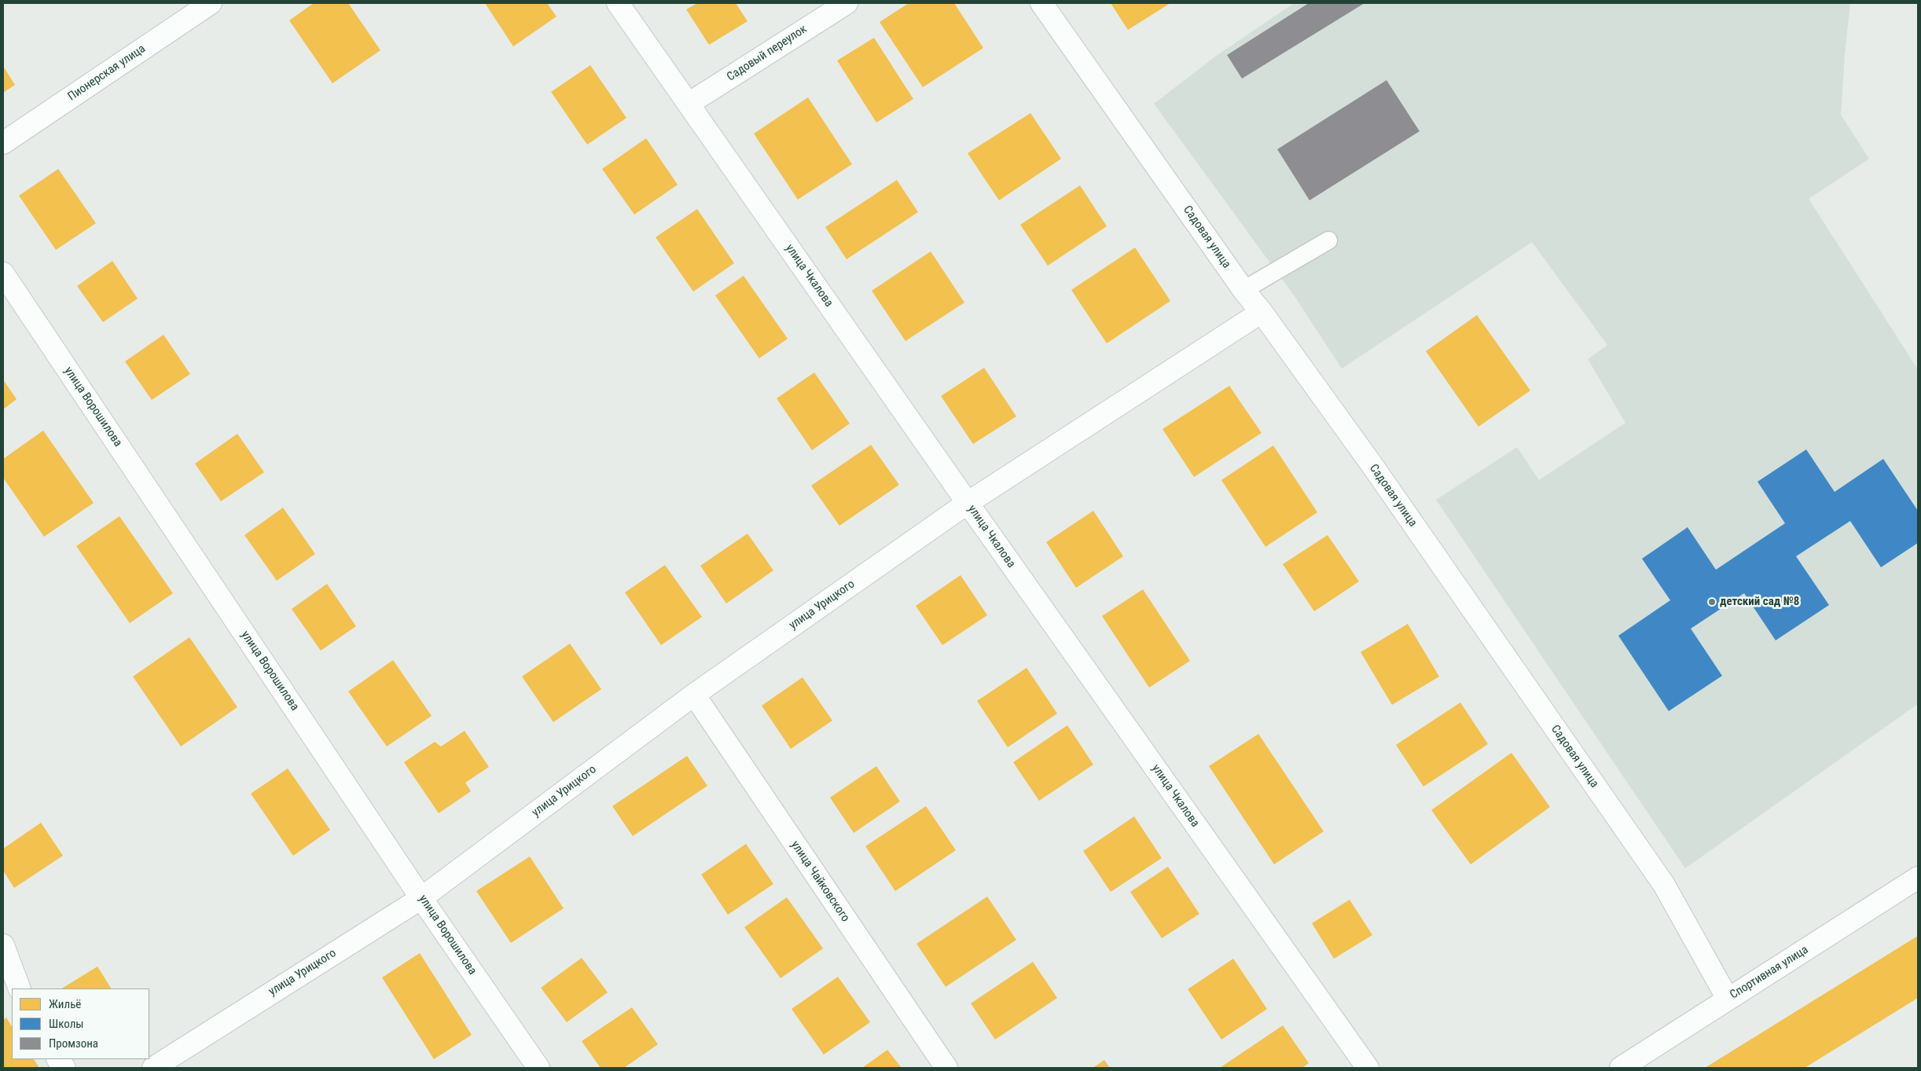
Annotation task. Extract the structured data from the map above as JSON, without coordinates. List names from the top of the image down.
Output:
{
  "streets": {
    "street": [
      "Садовый переулок",
      "Пионерская улица",
      "Садовая улица",
      "улица Чкалова",
      "улица Ворошилова",
      "улица Урицкого",
      "улица Чайковского",
      "Спортивная улица"
    ]
  },
  "crossings": [
    ["Садовый переулок", "улица Чкалова"],
    ["Садовая улица", "улица Урицкого"],
    ["Садовая улица", "Спортивная улица"],
    ["улица Чкалова", "улица Урицкого"],
    ["улица Ворошилова", "улица Урицкого"],
    ["улица Урицкого", "улица Чайковского"]
  ],
  "places": ["детский сад №8"],
  "legend": ["Жильё", "Школы", "Промзона"]
}
